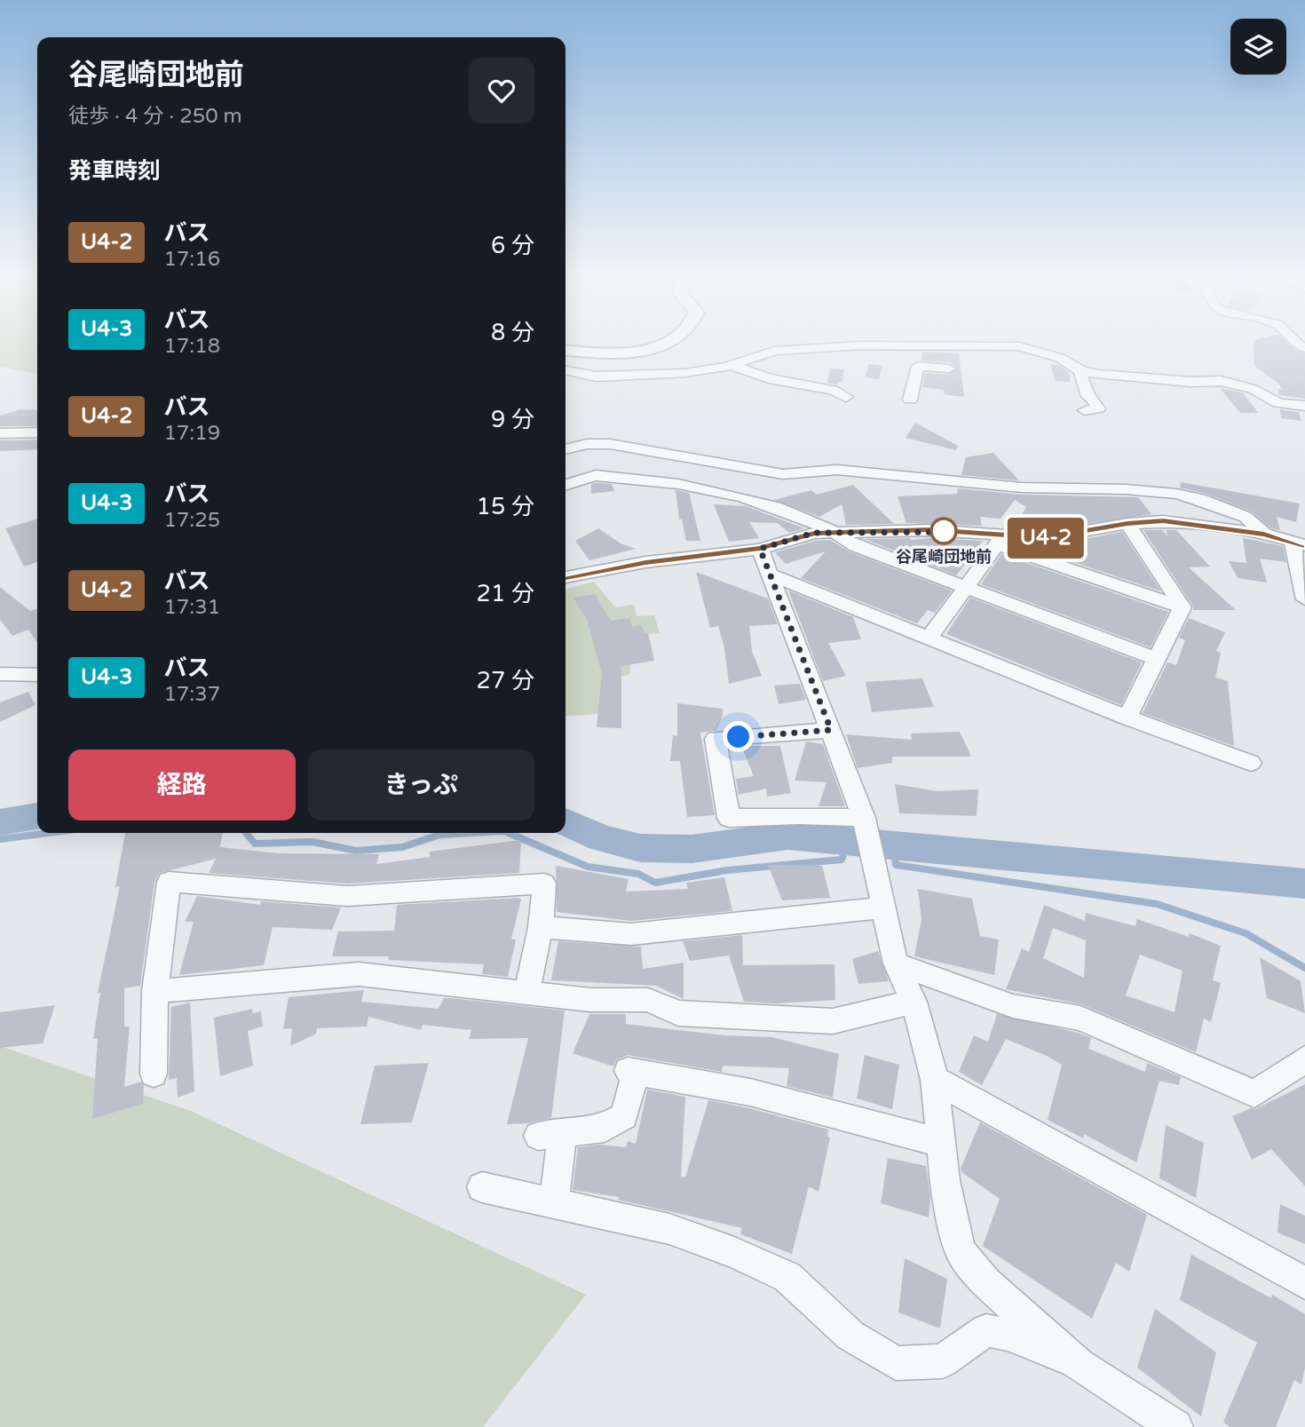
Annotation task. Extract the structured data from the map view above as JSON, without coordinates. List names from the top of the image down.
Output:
{
  "places": ["谷尾崎団地前"],
  "lines": ["bus line U4-2"],
  "page": {
    "on_map": "U4-2",
    "heading": [
      ["谷尾崎団地前", "徒歩 · 4 分 · 250 m"],
      "発車時刻"
    ],
    "list": [
      {
        "mark": "U4-2",
        "name": "バス",
        "note": "17:16",
        "value": "6 分"
      },
      {
        "mark": "U4-3",
        "name": "バス",
        "note": "17:18",
        "value": "8 分"
      },
      {
        "mark": "U4-2",
        "name": "バス",
        "note": "17:19",
        "value": "9 分"
      },
      {
        "mark": "U4-3",
        "name": "バス",
        "note": "17:25",
        "value": "15 分"
      },
      {
        "mark": "U4-2",
        "name": "バス",
        "note": "17:31",
        "value": "21 分"
      },
      {
        "mark": "U4-3",
        "name": "バス",
        "note": "17:37",
        "value": "27 分"
      }
    ],
    "buttons": ["経路", "きっぷ"]
  }
}
